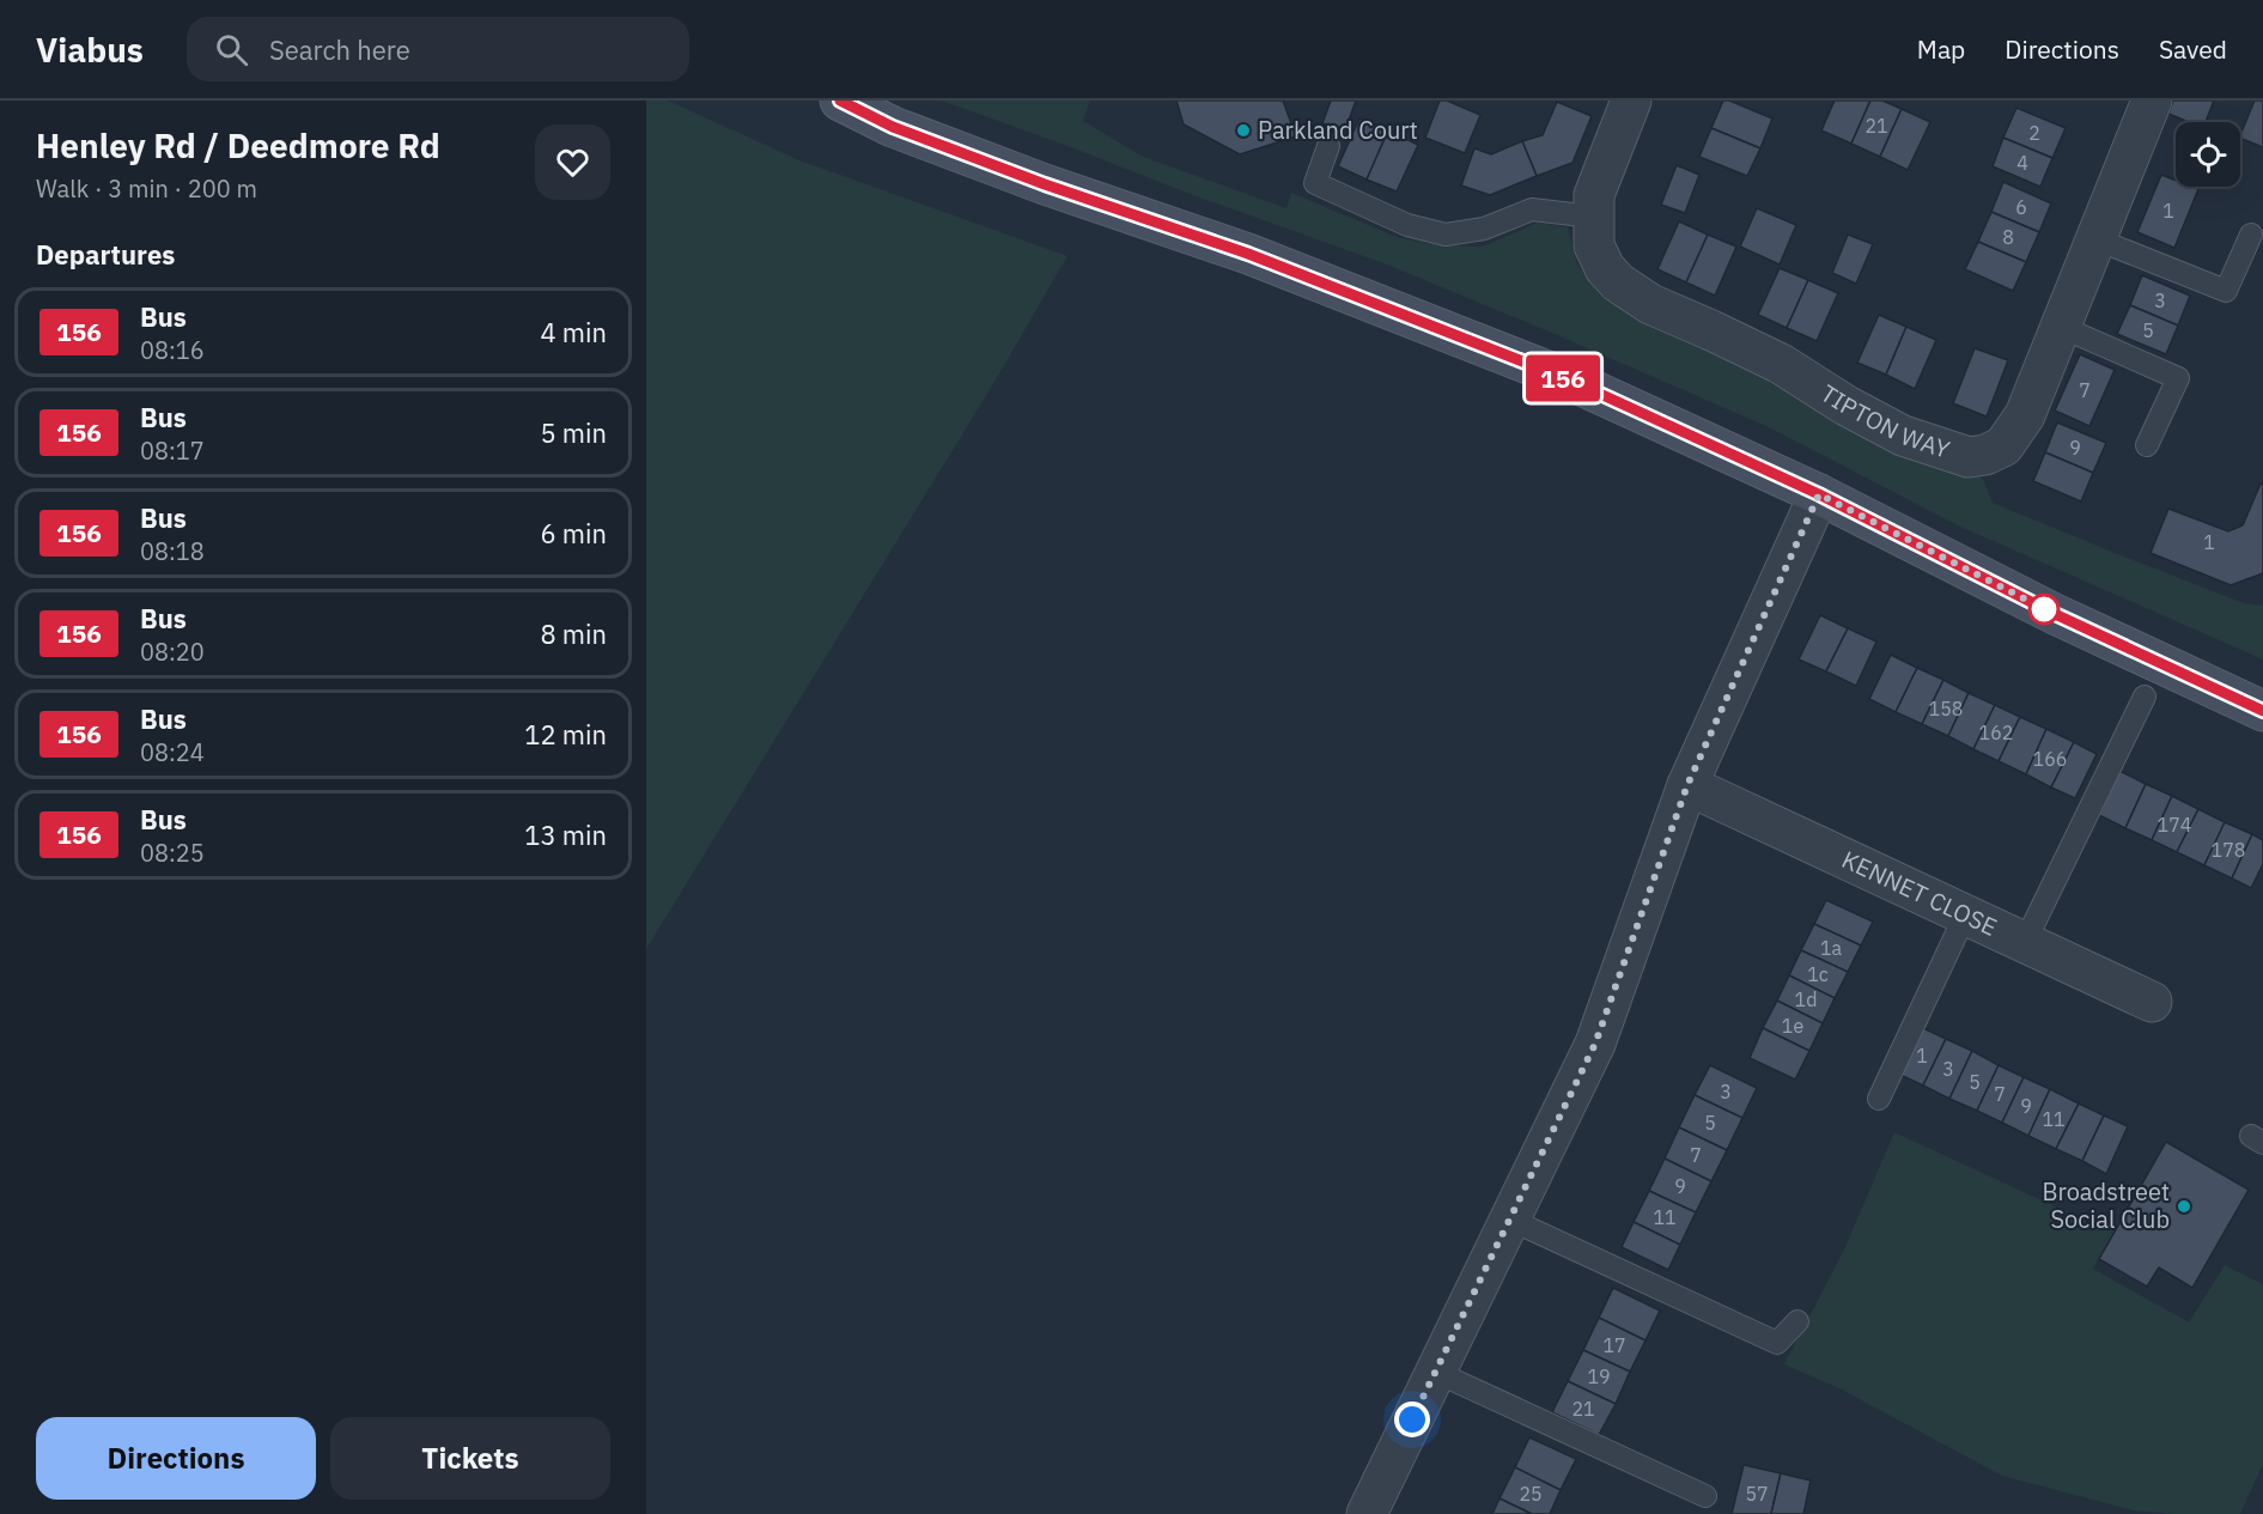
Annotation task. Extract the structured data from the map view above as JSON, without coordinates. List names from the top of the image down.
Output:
{
  "streets": {
    "street": ["TIPTON WAY", "KENNET CLOSE"]
  },
  "places": ["Parkland Court", "Broadstreet Social Club"],
  "lines": ["bus line 156"],
  "house_numbers": [
    "21",
    "2",
    "4",
    "6",
    "1",
    "8",
    "3",
    "5",
    "7",
    "9",
    "1",
    "158",
    "162",
    "166",
    "174",
    "178",
    "1a",
    "1c",
    "1d",
    "1e",
    "1",
    "3",
    "5",
    "3",
    "7",
    "9",
    "11",
    "5",
    "7",
    "9",
    "11",
    "17",
    "19",
    "21",
    "25",
    "57"
  ],
  "page": {
    "header": "Viabus",
    "search": "Search here",
    "nav": ["Map", "Directions", "Saved"],
    "heading": [
      ["Henley Rd / Deedmore Rd", "Walk · 3 min · 200 m"],
      "Departures"
    ],
    "on_map": "156",
    "list": [
      {
        "mark": "156",
        "name": "Bus",
        "note": "08:16",
        "value": "4 min"
      },
      {
        "mark": "156",
        "name": "Bus",
        "note": "08:17",
        "value": "5 min"
      },
      {
        "mark": "156",
        "name": "Bus",
        "note": "08:18",
        "value": "6 min"
      },
      {
        "mark": "156",
        "name": "Bus",
        "note": "08:20",
        "value": "8 min"
      },
      {
        "mark": "156",
        "name": "Bus",
        "note": "08:24",
        "value": "12 min"
      },
      {
        "mark": "156",
        "name": "Bus",
        "note": "08:25",
        "value": "13 min"
      }
    ],
    "buttons": ["Directions", "Tickets"]
  }
}
